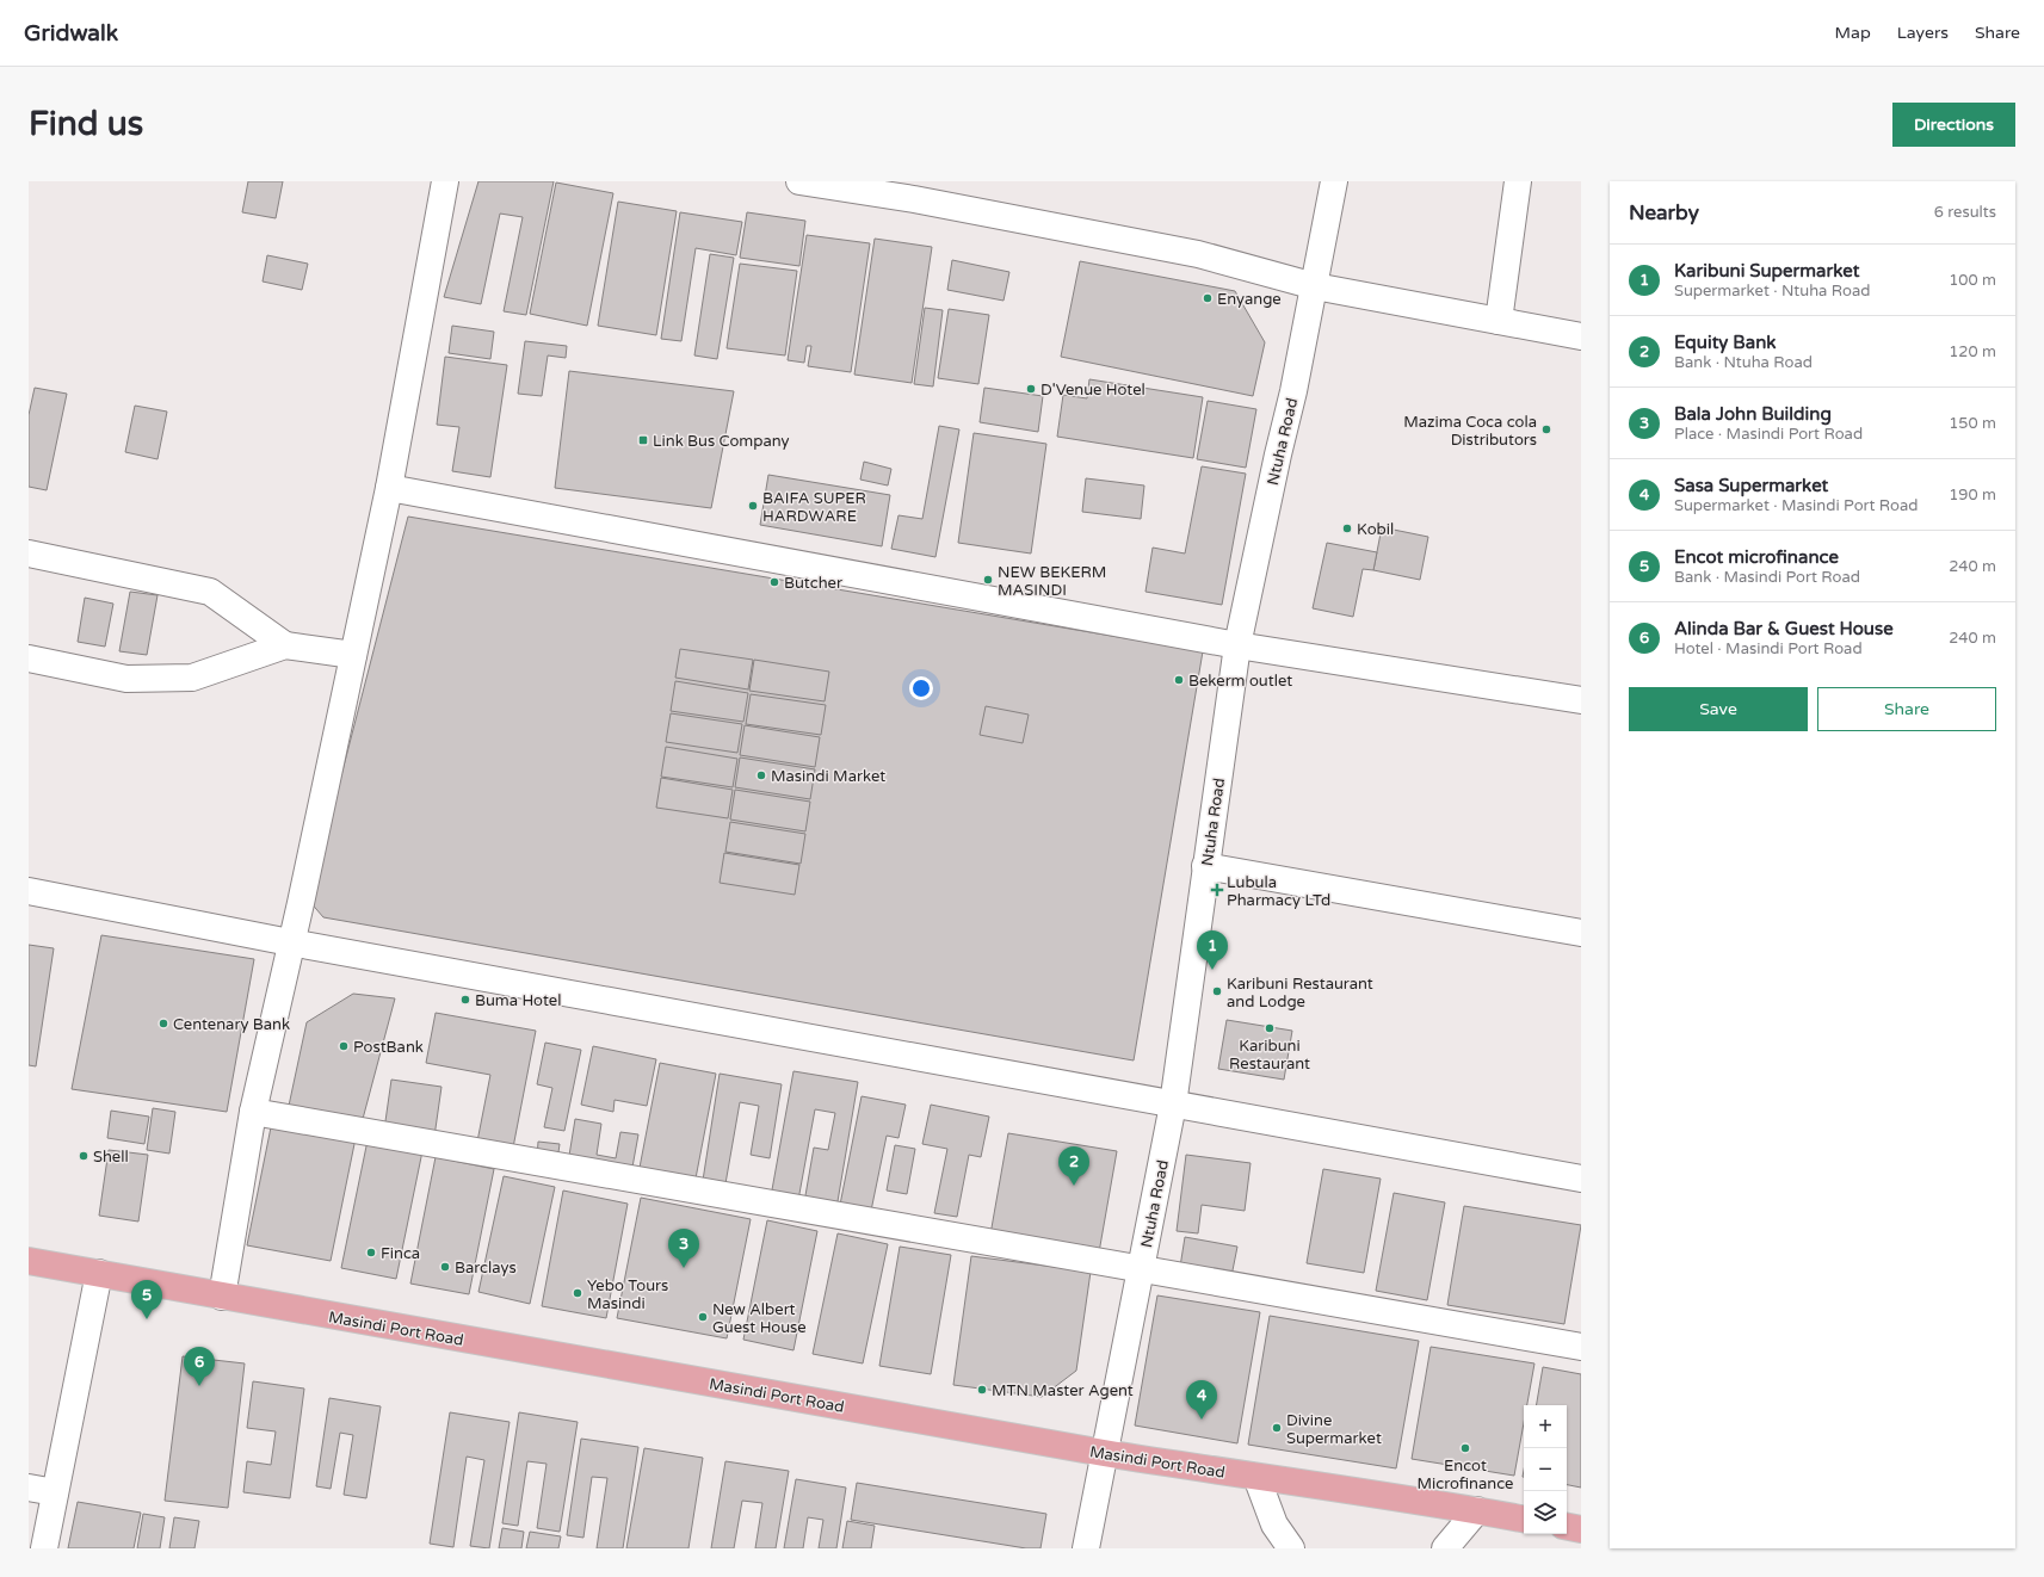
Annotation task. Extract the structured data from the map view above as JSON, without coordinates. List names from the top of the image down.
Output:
{
  "streets": {
    "main road": ["Masindi Port Road"],
    "street": ["Ntuha Road"]
  },
  "crossings": [
    ["Ntuha Road", "Masindi Port Road"]
  ],
  "places": {
    "other": [
      "Enyange",
      "D'Venue Hotel",
      "Mazima Coca cola Distributors",
      "BAIFA SUPER HARDWARE",
      "Kobil",
      "NEW BEKERM MASINDI",
      "Butcher",
      "Bekerm outlet",
      "Masindi Market",
      "Karibuni Restaurant and Lodge",
      "Buma Hotel",
      "Centenary Bank",
      "Karibuni Restaurant",
      "PostBank",
      "Shell",
      "Finca",
      "Barclays",
      "Yebo Tours Masindi",
      "New Albert Guest House",
      "MTN Master Agent",
      "Divine Supermarket",
      "Encot Microfinance"
    ],
    "transit": ["Link Bus Company"],
    "health": ["Lubula Pharmacy LTd"]
  },
  "page": {
    "header": "Gridwalk",
    "nav": ["Map", "Layers", "Share"],
    "buttons": [
      "Directions",
      ["Save", "Share"]
    ],
    "title": "Find us",
    "heading": ["Nearby", "6 results"],
    "list": [
      {
        "mark": "1",
        "name": "Karibuni Supermarket",
        "note": "Supermarket · Ntuha Road",
        "value": "100 m"
      },
      {
        "mark": "2",
        "name": "Equity Bank",
        "note": "Bank · Ntuha Road",
        "value": "120 m"
      },
      {
        "mark": "3",
        "name": "Bala John Building",
        "note": "Place · Masindi Port Road",
        "value": "150 m"
      },
      {
        "mark": "4",
        "name": "Sasa Supermarket",
        "note": "Supermarket · Masindi Port Road",
        "value": "190 m"
      },
      {
        "mark": "5",
        "name": "Encot microfinance",
        "note": "Bank · Masindi Port Road",
        "value": "240 m"
      },
      {
        "mark": "6",
        "name": "Alinda Bar & Guest House",
        "note": "Hotel · Masindi Port Road",
        "value": "240 m"
      }
    ],
    "pins": [
      "1",
      "2",
      "3",
      "5",
      "6",
      "4"
    ],
    "map_buttons": ["+", "−"]
  }
}
